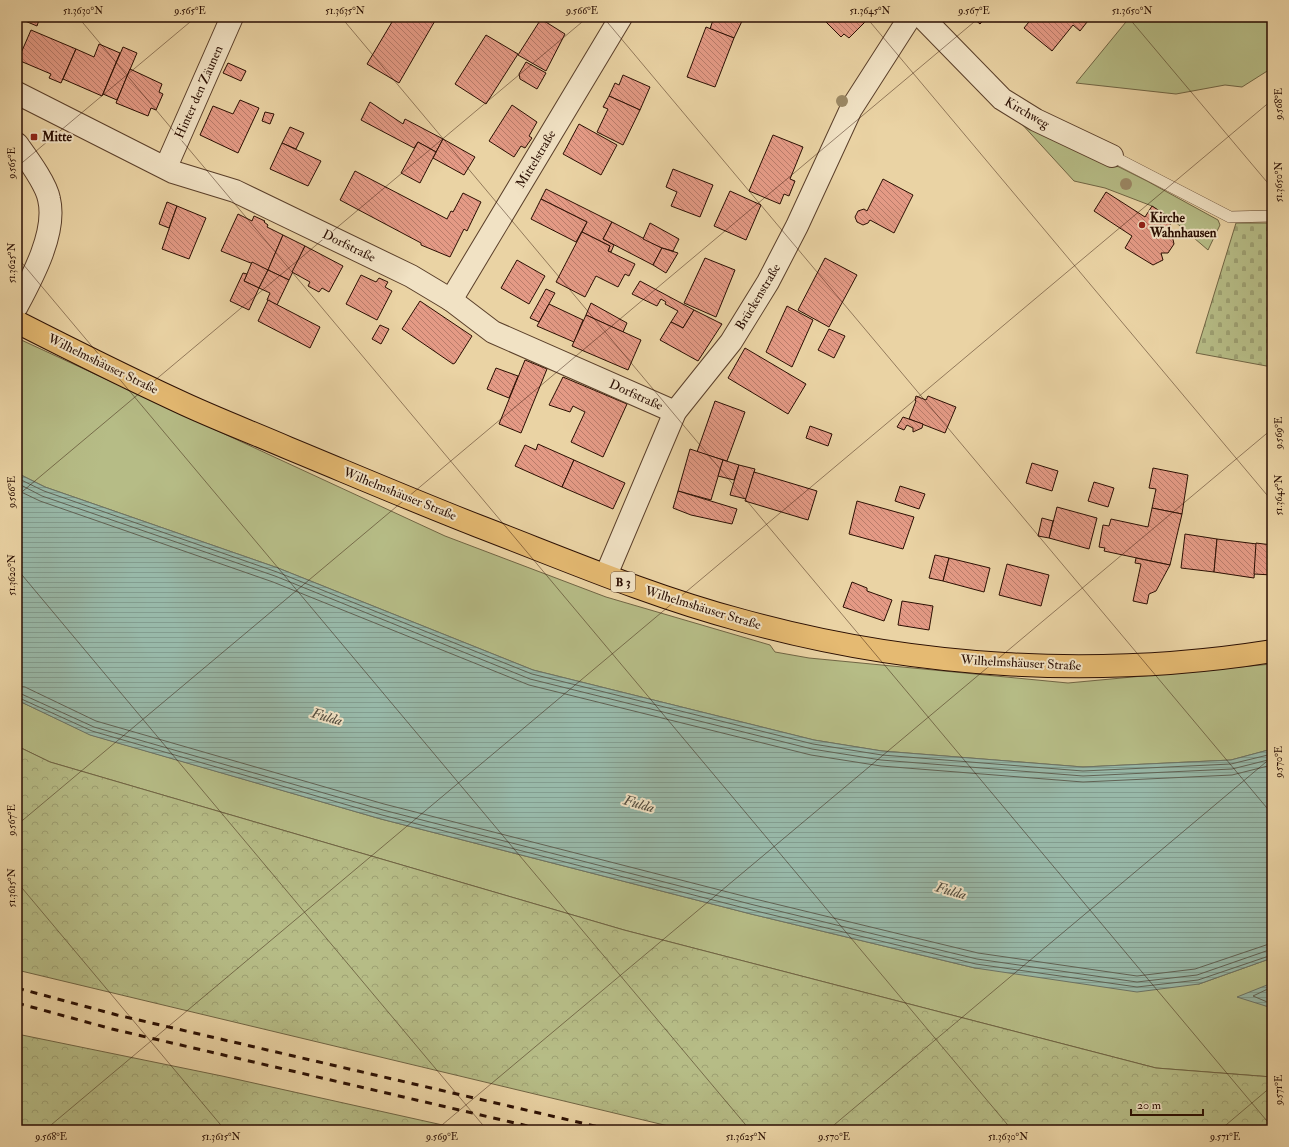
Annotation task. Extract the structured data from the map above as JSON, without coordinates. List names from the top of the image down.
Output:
{
  "streets": {
    "main road": ["Wilhelmshäuser Straße", "B 3"],
    "street": [
      "Hinter den Zäunen",
      "Kirchweg",
      "Mittelstraße",
      "Dorfstraße",
      "Brückenstraße"
    ]
  },
  "crossings": [
    ["Hinter den Zäunen", "Dorfstraße"],
    ["Mittelstraße", "Dorfstraße"],
    ["Dorfstraße", "Brückenstraße"],
    ["Brückenstraße", "Wilhelmshäuser Straße"]
  ],
  "water": ["Fulda"],
  "places": {
    "transit": ["Mitte"],
    "other": ["Kirche Wahnhausen"]
  },
  "scale_bar": "20 m",
  "coordinates": [
    "51.3630°N",
    "9.565°E",
    "51.3635°N",
    "9.566°E",
    "51.3645°N",
    "9.567°E",
    "51.3650°N",
    "9.568°E",
    "51.3625°N",
    "9.569°E",
    "51.3620°N",
    "9.570°E",
    "51.3615°N",
    "9.571°E"
  ]
}
